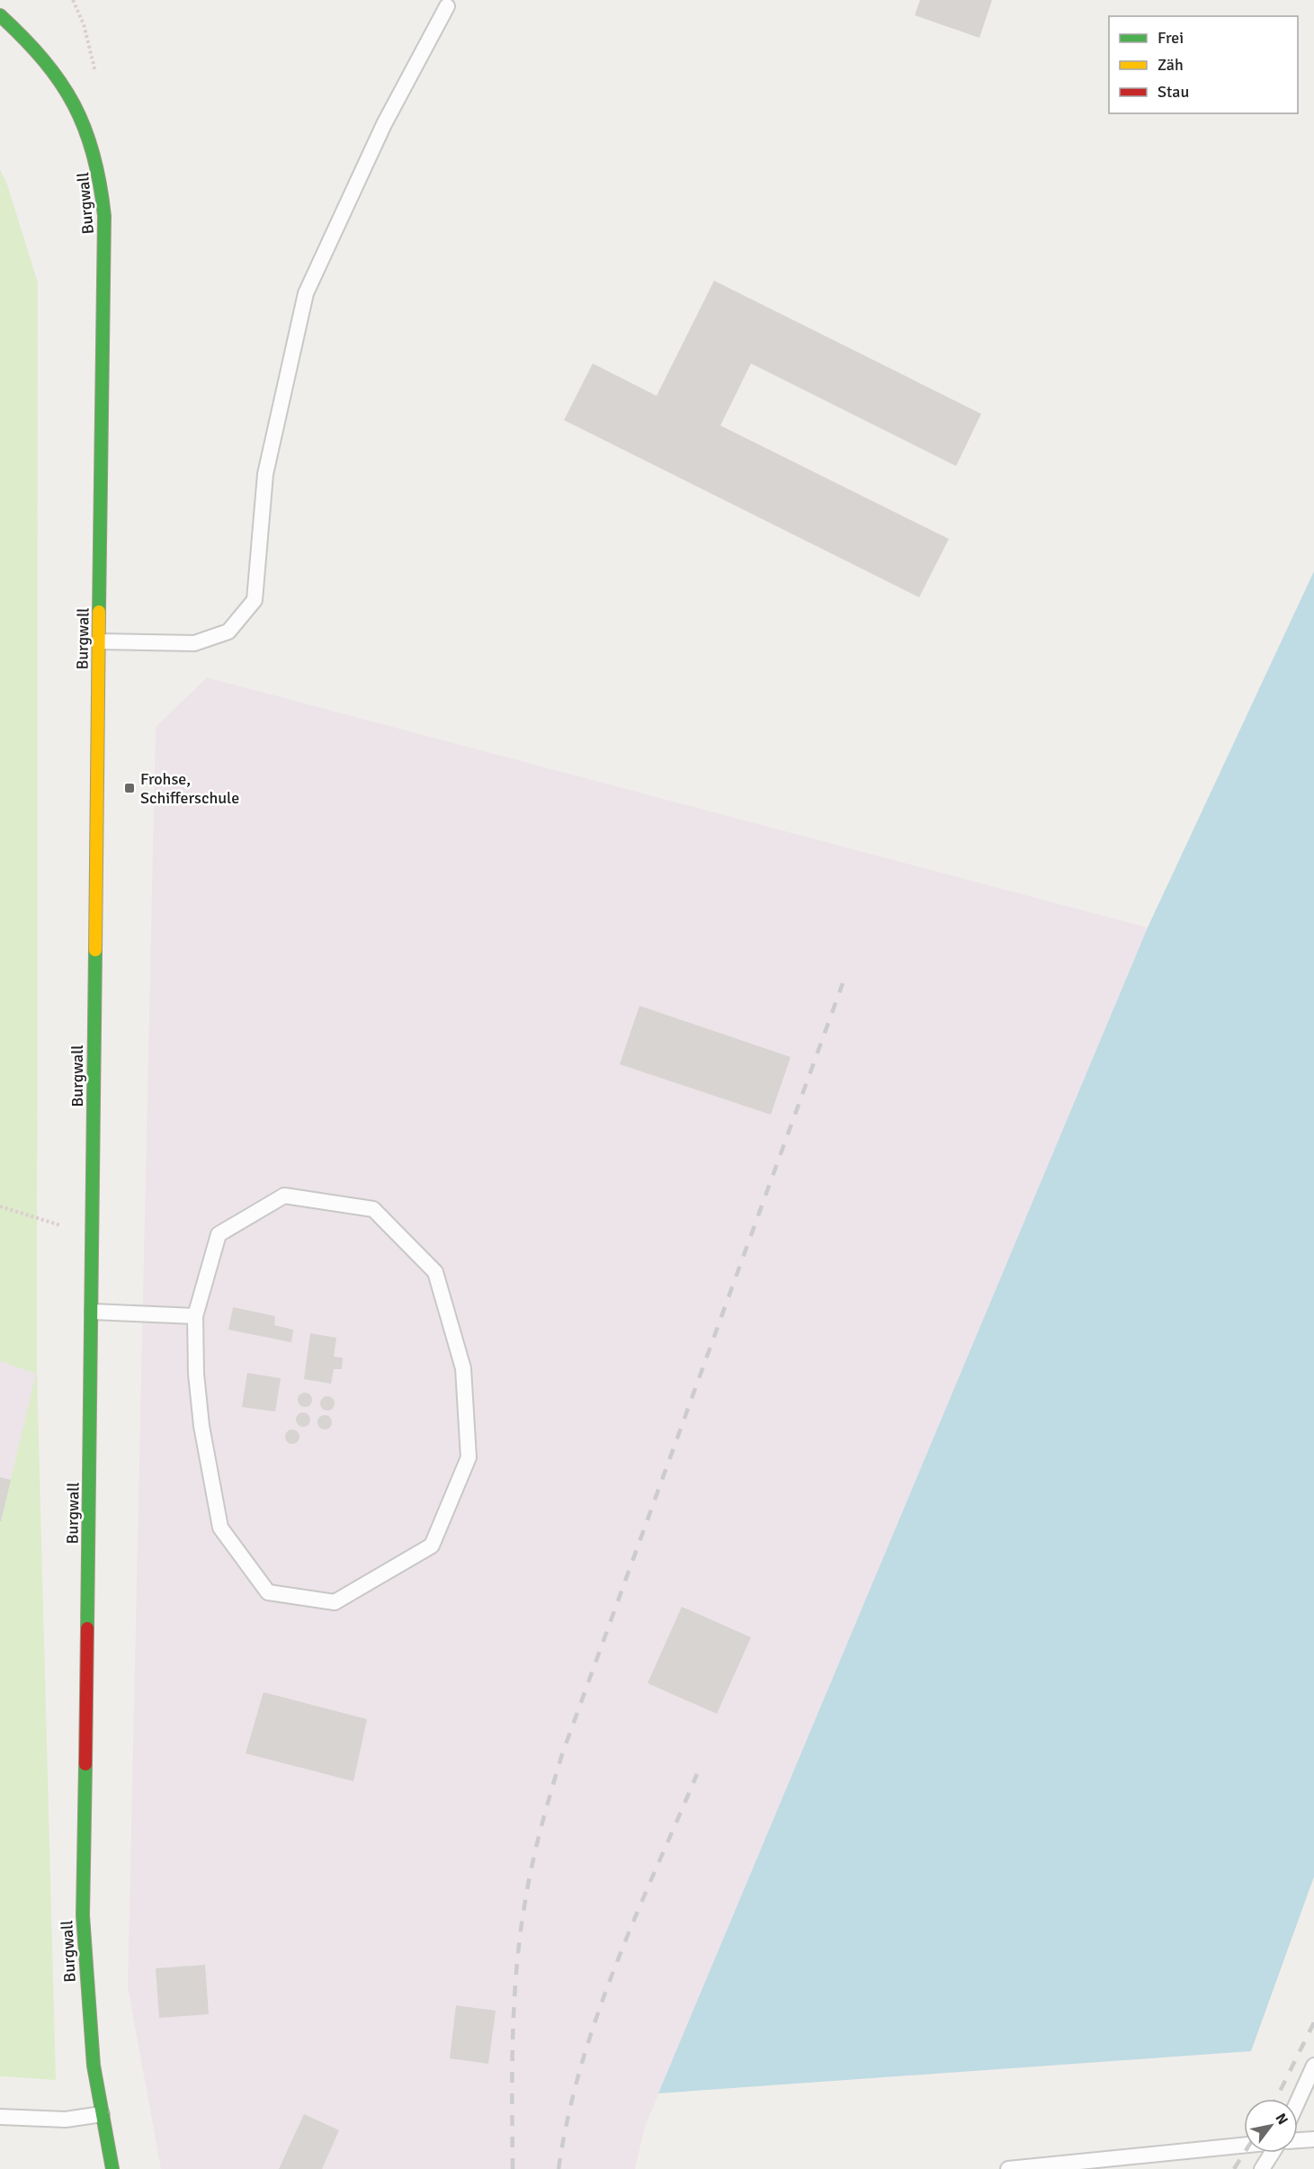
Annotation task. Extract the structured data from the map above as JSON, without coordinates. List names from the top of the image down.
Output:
{
  "streets": {
    "street": ["Burgwall"]
  },
  "places": {
    "transit": ["Frohse, Schifferschule"]
  },
  "legend": ["Frei", "Zäh", "Stau"],
  "north": "top right"
}
